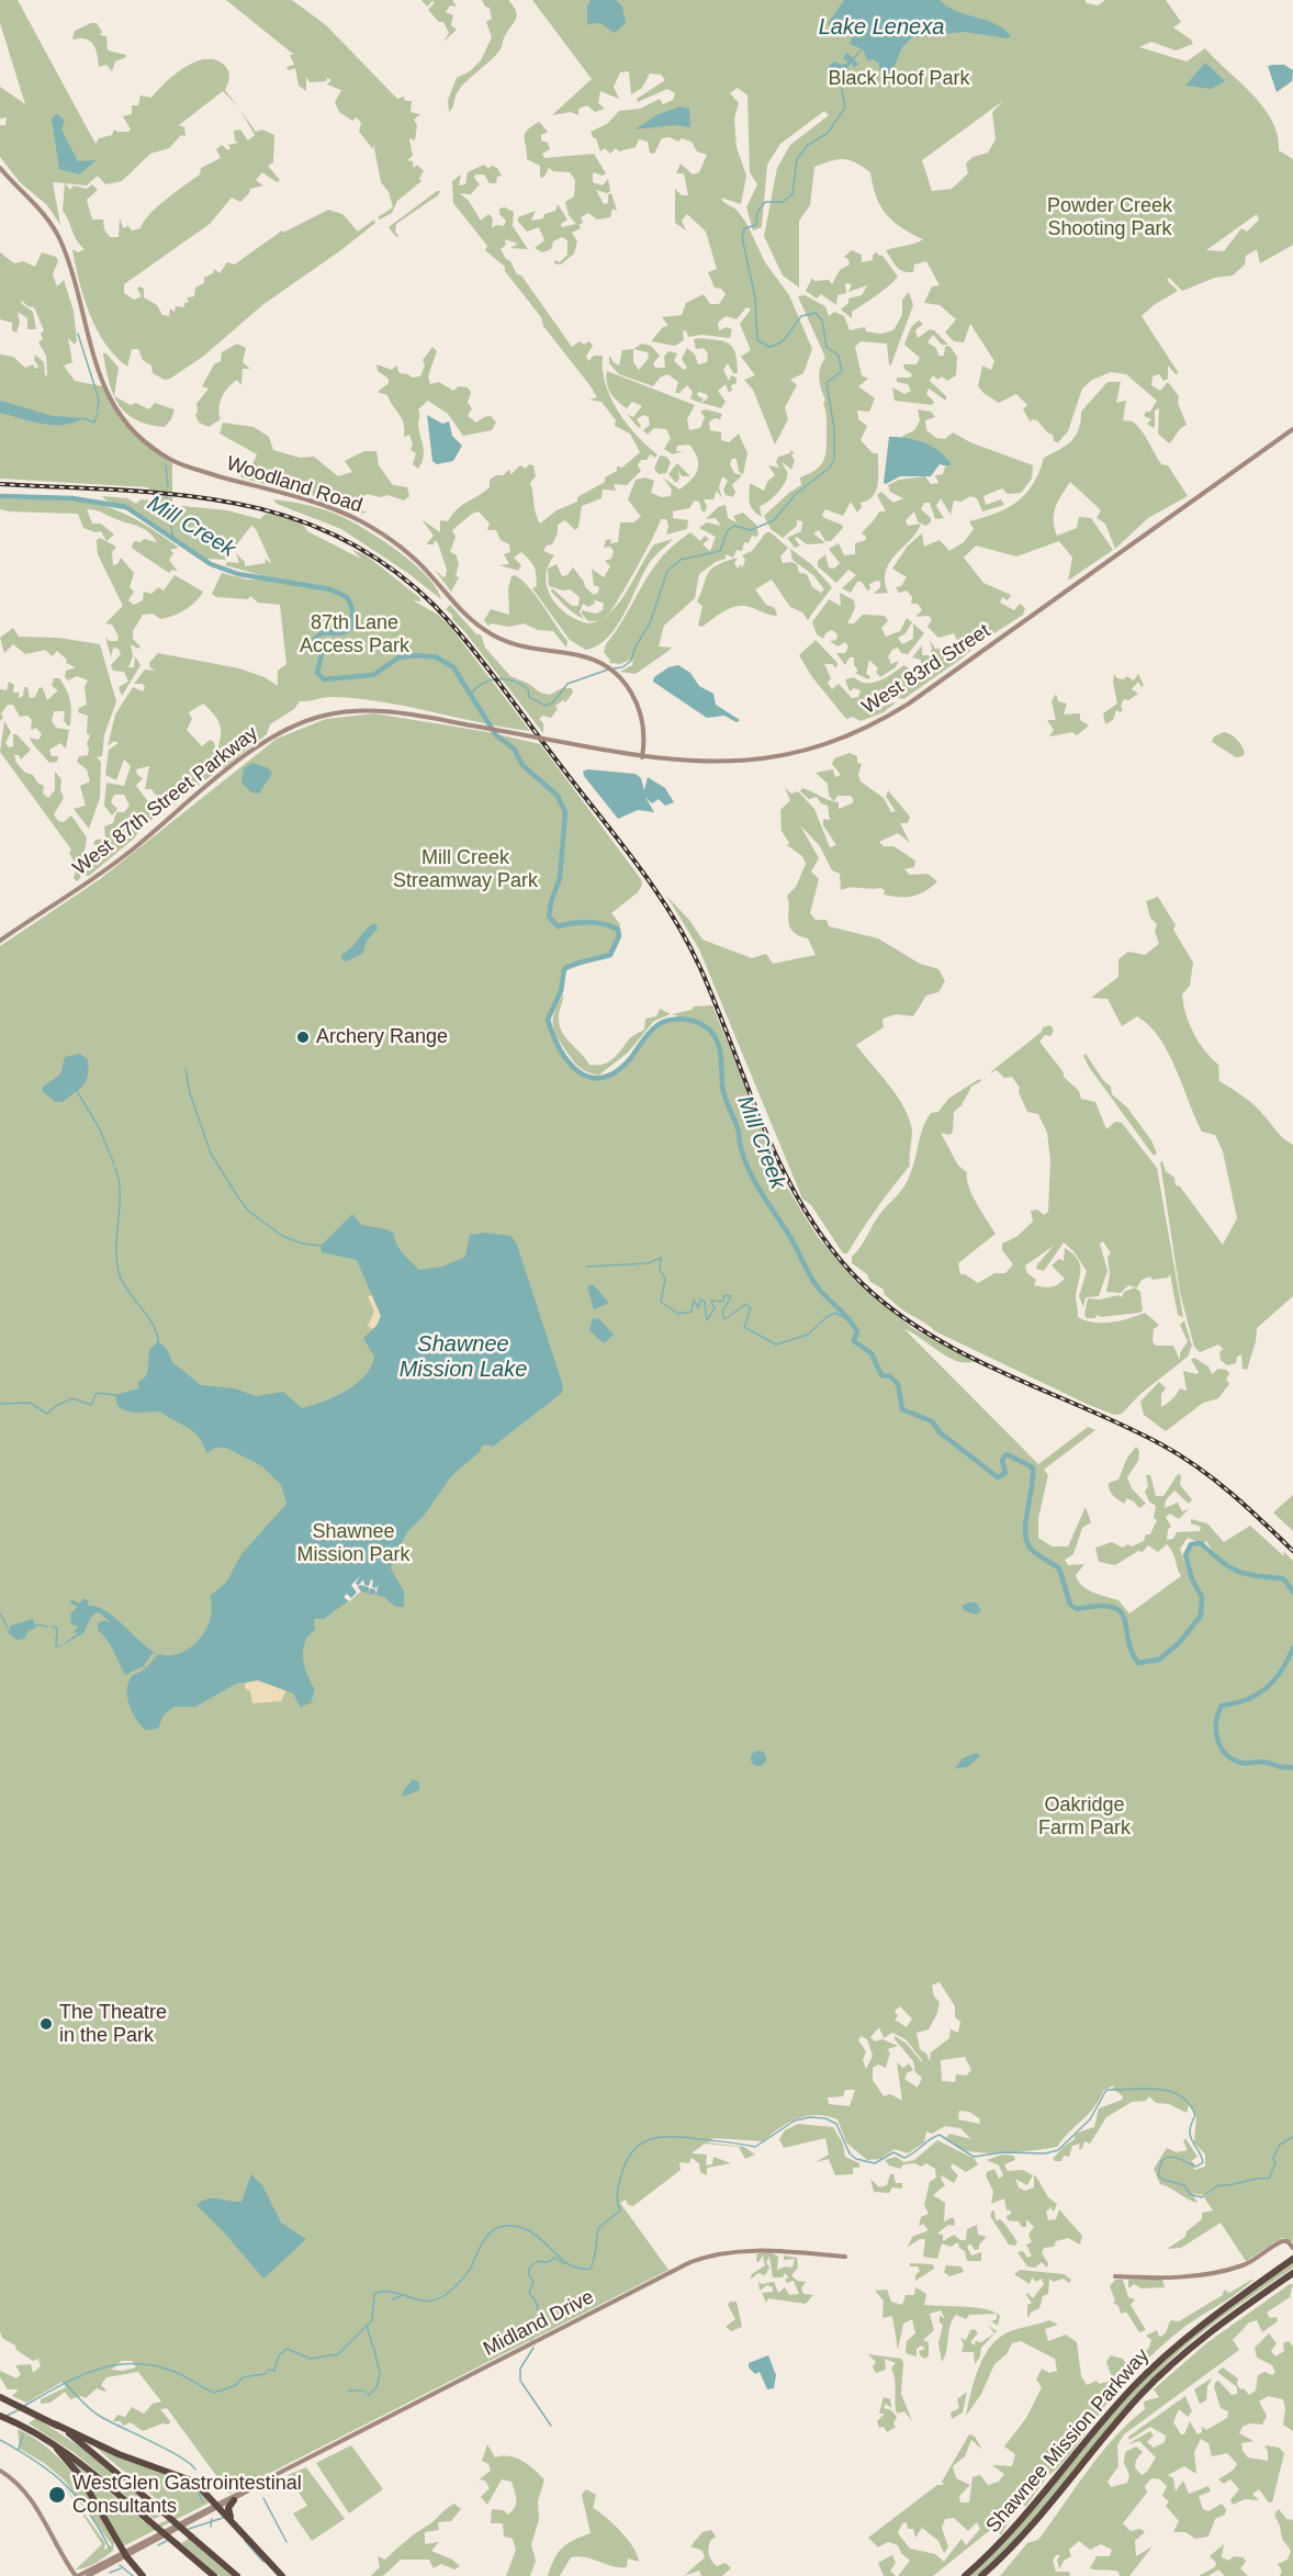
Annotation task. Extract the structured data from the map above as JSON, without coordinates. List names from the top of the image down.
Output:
{
  "streets": {
    "highway": ["Shawnee Mission Parkway"],
    "main road": [
      "Woodland Road",
      "West 83rd Street",
      "West 87th Street Parkway",
      "Midland Drive"
    ]
  },
  "crossings": [
    ["Woodland Road", "West 83rd Street"],
    ["West 83rd Street", "West 87th Street Parkway"]
  ],
  "water": ["Lake Lenexa", "Mill Creek", "Shawnee Mission Lake"],
  "parks": [
    "Black Hoof Park",
    "Powder Creek Shooting Park",
    "87th Lane Access Park",
    "Mill Creek Streamway Park",
    "Shawnee Mission Park",
    "Oakridge Farm Park"
  ],
  "places": ["Archery Range", "The Theatre in the Park", "WestGlen Gastrointestinal Consultants"]
}
